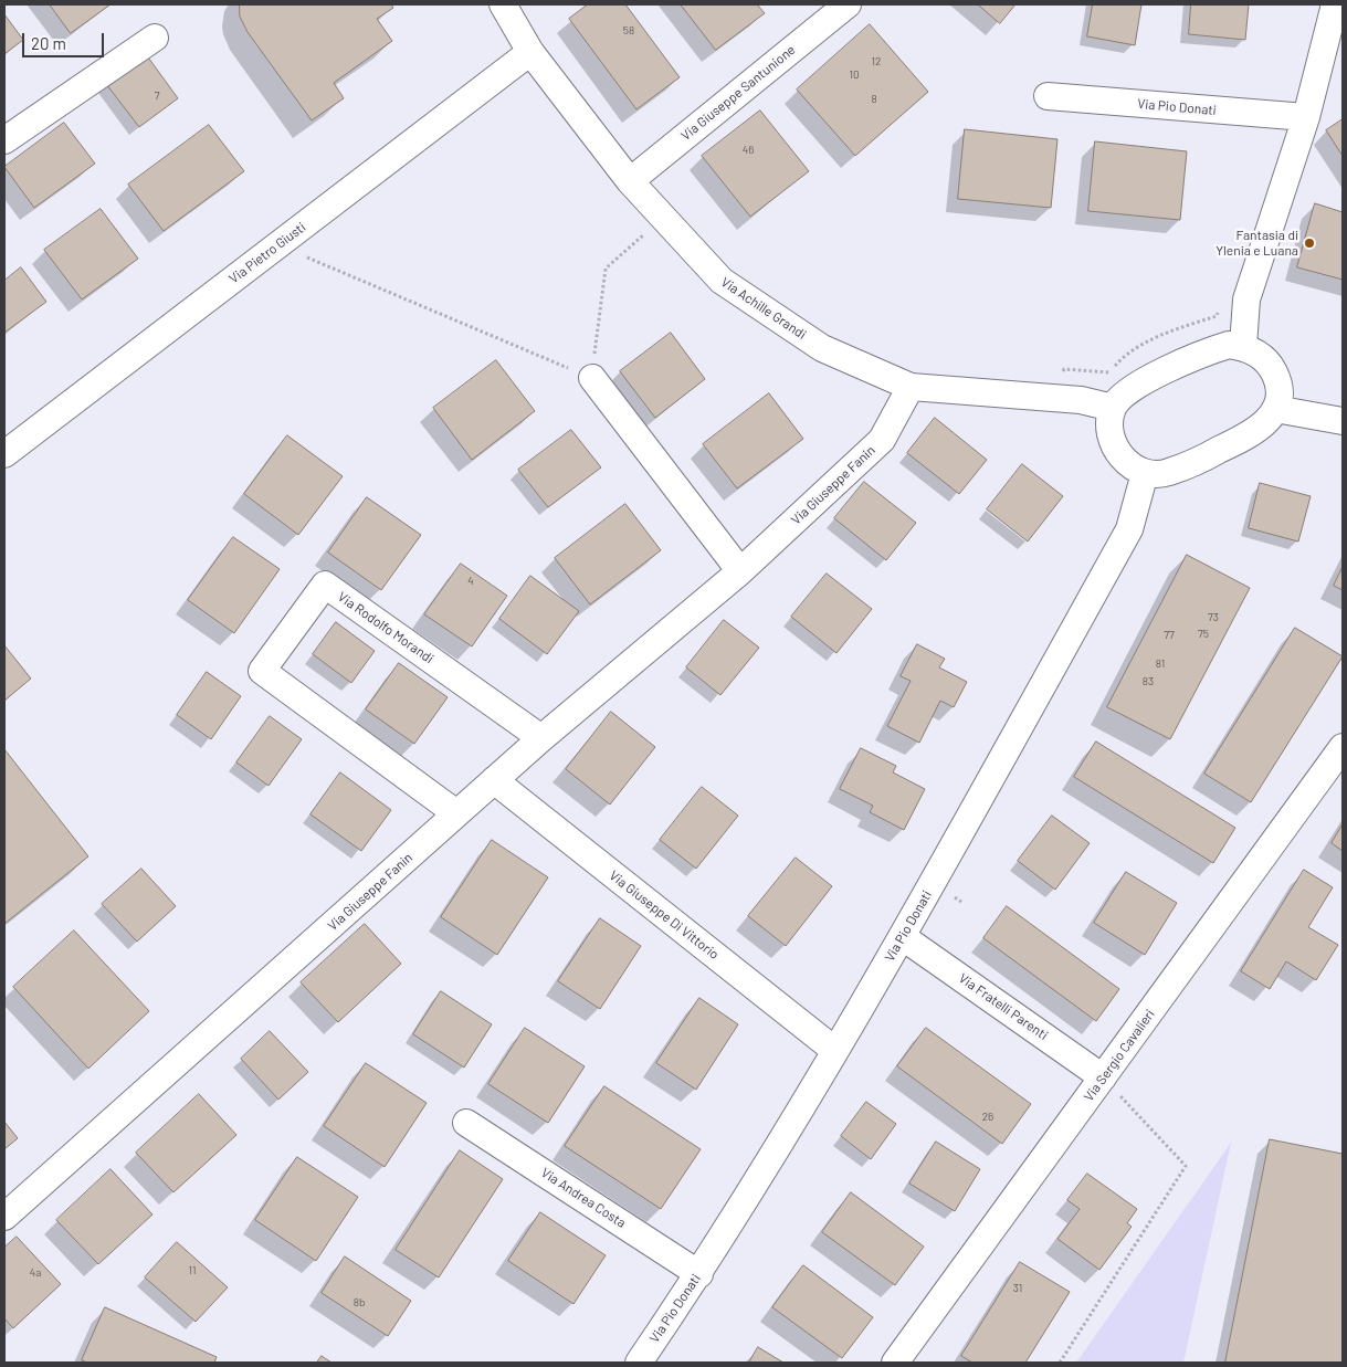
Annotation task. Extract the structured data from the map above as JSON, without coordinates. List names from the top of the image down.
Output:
{
  "streets": {
    "street": [
      "Via Giuseppe Santunione",
      "Via Pio Donati",
      "Via Pietro Giusti",
      "Via Achille Grandi",
      "Via Giuseppe Fanin",
      "Via Rodolfo Morandi",
      "Via Giuseppe Di Vittorio",
      "Via Fratelli Parenti",
      "Via Sergio Cavalieri",
      "Via Andrea Costa"
    ]
  },
  "crossings": [
    ["Via Giuseppe Santunione", "Via Achille Grandi"],
    ["Via Pio Donati", "Via Achille Grandi"],
    ["Via Pio Donati", "Via Giuseppe Di Vittorio"],
    ["Via Pio Donati", "Via Fratelli Parenti"],
    ["Via Pio Donati", "Via Andrea Costa"],
    ["Via Pietro Giusti", "Via Achille Grandi"],
    ["Via Achille Grandi", "Via Giuseppe Fanin"],
    ["Via Giuseppe Fanin", "Via Rodolfo Morandi"],
    ["Via Giuseppe Fanin", "Via Giuseppe Di Vittorio"],
    ["Via Fratelli Parenti", "Via Sergio Cavalieri"]
  ],
  "places": ["Fantasia di Ylenia e Luana"],
  "house_numbers": [
    "58",
    "12",
    "10",
    "7",
    "8",
    "46",
    "4",
    "73",
    "75",
    "77",
    "81",
    "83",
    "26",
    "11",
    "4a",
    "31",
    "8b"
  ],
  "scale_bar": "20 m"
}
